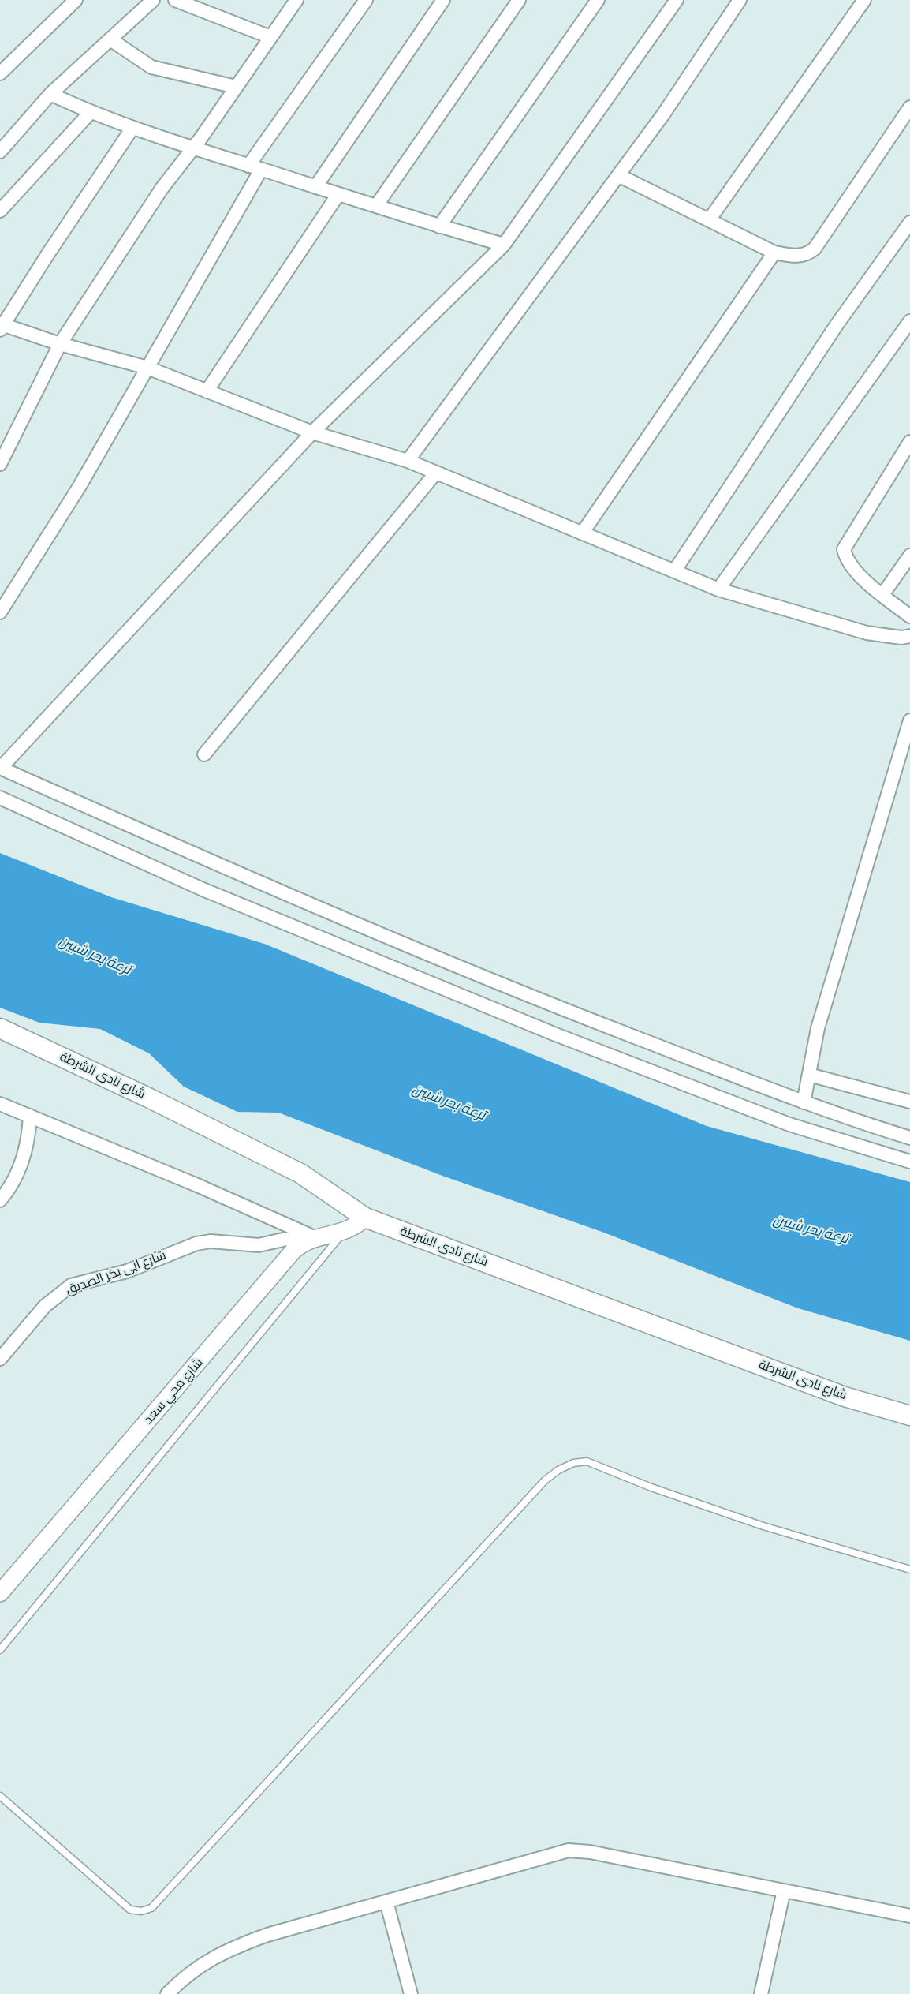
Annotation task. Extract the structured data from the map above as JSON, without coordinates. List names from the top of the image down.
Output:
{
  "streets": {
    "main road": ["شارع نادى الشرطة"],
    "street": ["شارع ابى بكر الصديق", "شارع محي سعد"]
  },
  "crossings": [
    ["شارع نادى الشرطة", "شارع محي سعد"],
    ["شارع ابى بكر الصديق", "شارع محي سعد"]
  ],
  "water": ["ترعة بحر شبين"]
}
